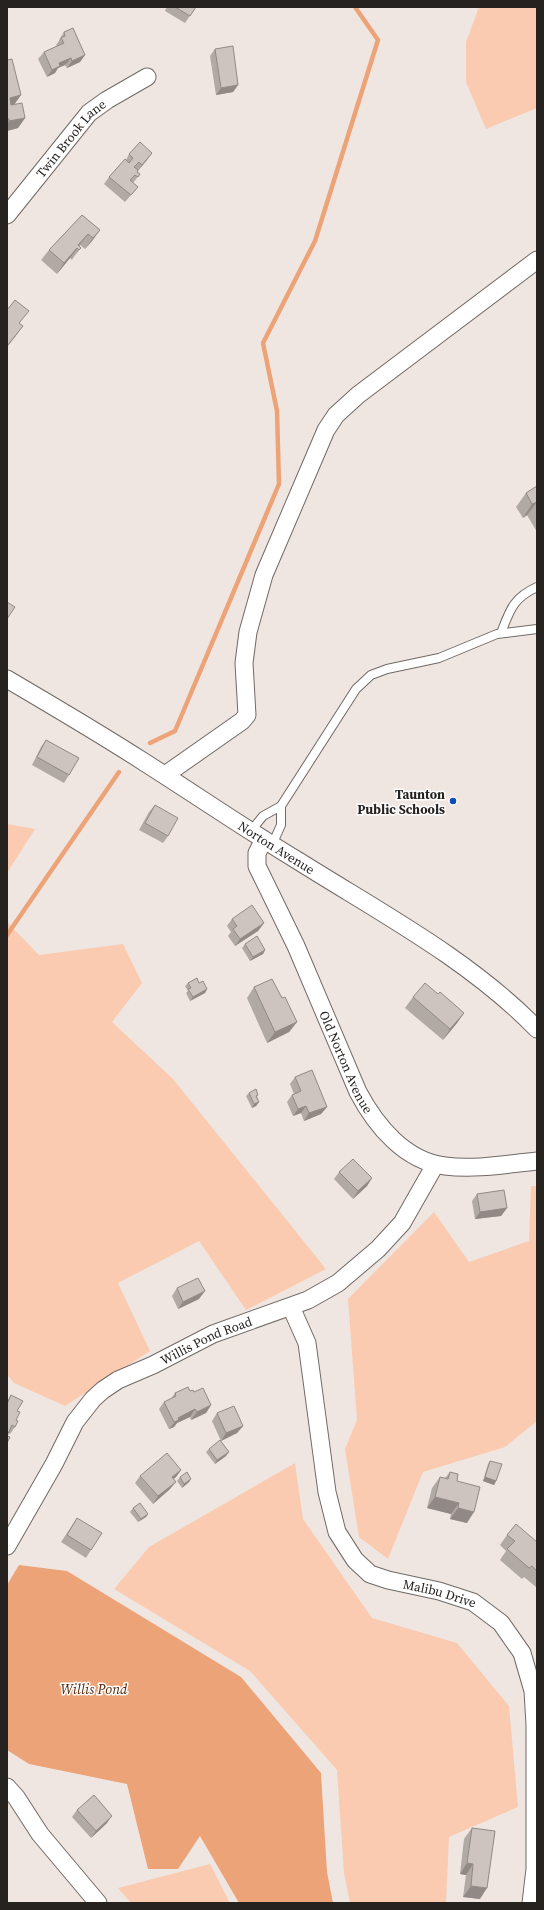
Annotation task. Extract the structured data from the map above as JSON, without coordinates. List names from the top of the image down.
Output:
{
  "streets": {
    "street": [
      "Twin Brook Lane",
      "Norton Avenue",
      "Old Norton Avenue",
      "Willis Pond Road",
      "Malibu Drive"
    ]
  },
  "crossings": [
    ["Norton Avenue", "Old Norton Avenue"],
    ["Old Norton Avenue", "Willis Pond Road"],
    ["Willis Pond Road", "Malibu Drive"]
  ],
  "water": ["Willis Pond"],
  "places": ["Taunton Public Schools"]
}
